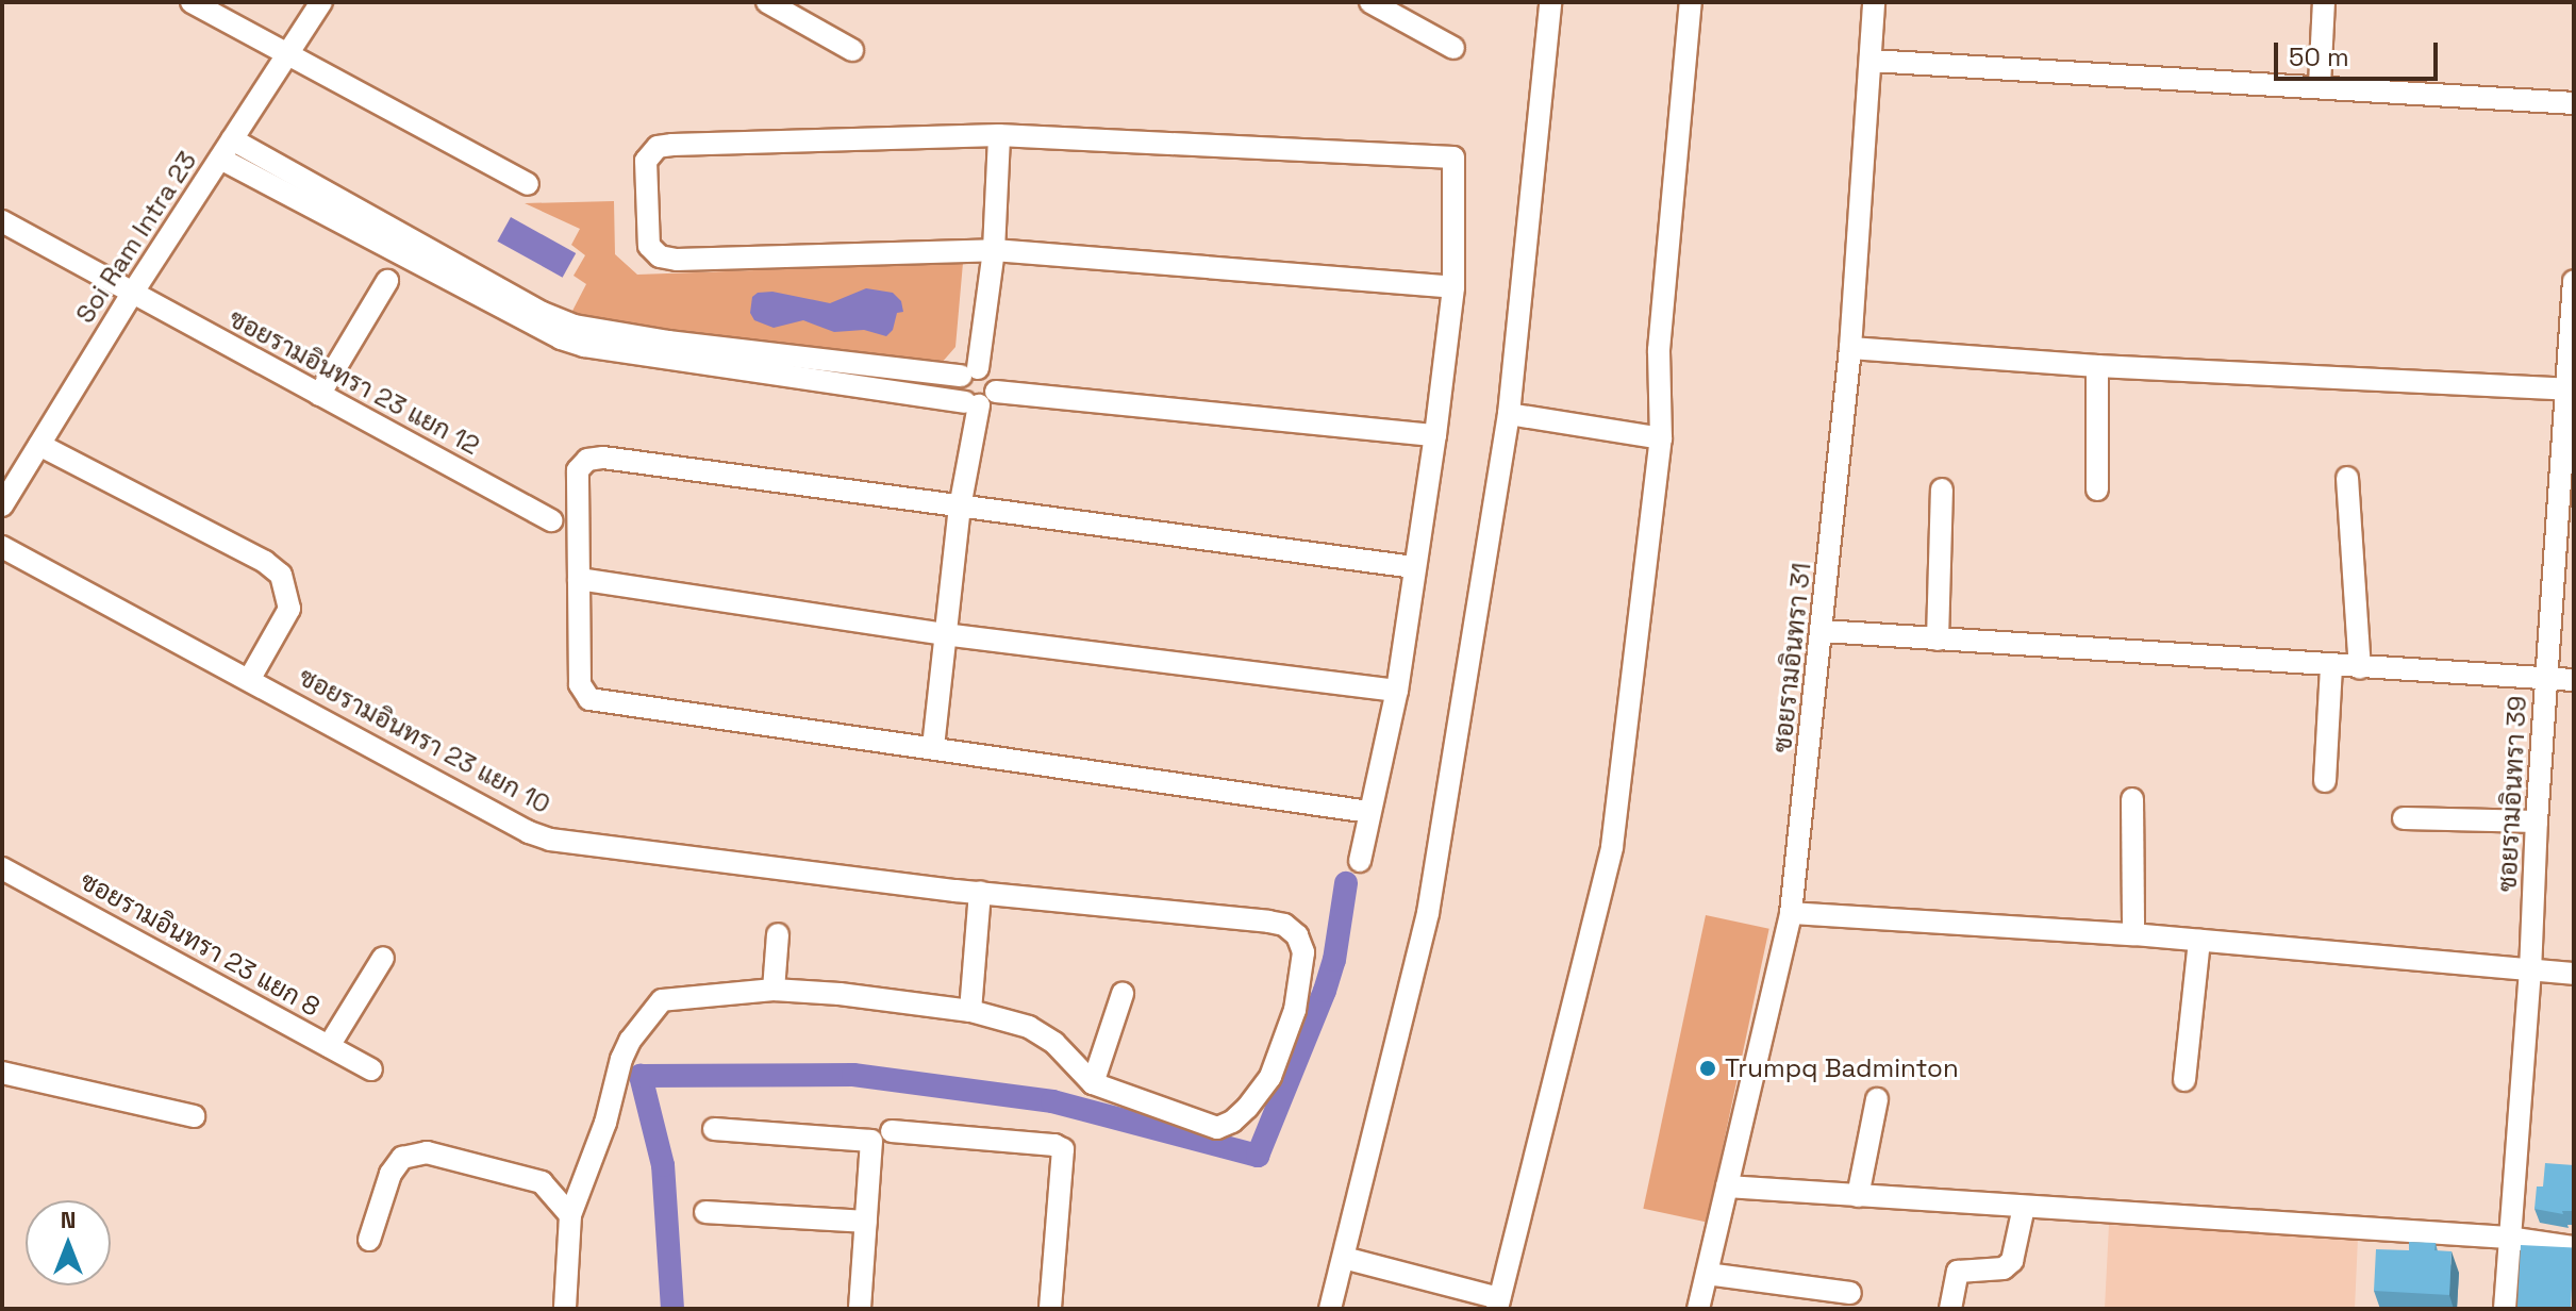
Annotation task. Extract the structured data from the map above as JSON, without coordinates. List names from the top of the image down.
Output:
{
  "streets": {
    "street": [
      "Soi Ram Intra 23",
      "ซอยรามอินทรา 23 แยก 12",
      "ซอยรามอินทรา 31",
      "ซอยรามอินทรา 23 แยก 10",
      "ซอยรามอินทรา 39",
      "ซอยรามอินทรา 23 แยก 8"
    ]
  },
  "crossings": [
    ["Soi Ram Intra 23", "ซอยรามอินทรา 23 แยก 12"]
  ],
  "places": ["Trumpq Badminton"],
  "scale_bar": "50 m",
  "north": "top"
}
